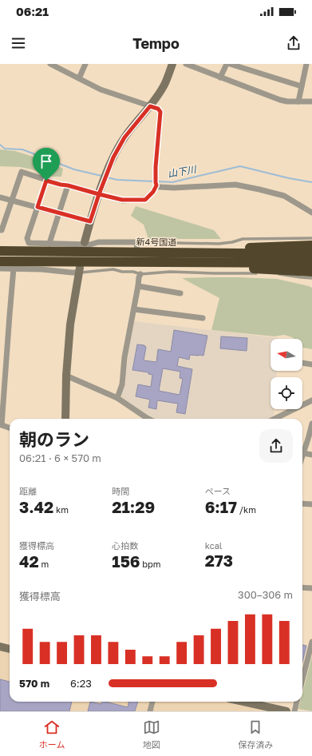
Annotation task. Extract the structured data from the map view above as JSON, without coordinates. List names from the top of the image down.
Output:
{
  "streets": {
    "highway": ["新4号国道"]
  },
  "water": ["山下川"],
  "north": "left",
  "page": {
    "status": "06:21",
    "header": "Tempo",
    "heading": ["朝のラン", "06:21 · 6 × 570 m"],
    "stats": [
      ["距離", "3.42 km"],
      ["時間", "21:29"],
      ["ペース", "6:17 /km"],
      ["獲得標高", "42 m"],
      ["心拍数", "156 bpm"],
      ["kcal", "273"]
    ],
    "chart": ["獲得標高", "300–306 m"],
    "list": [
      {
        "name": "570 m",
        "note": "6:23"
      }
    ],
    "tabs": ["ホーム", "地図", "保存済み"]
  }
}
